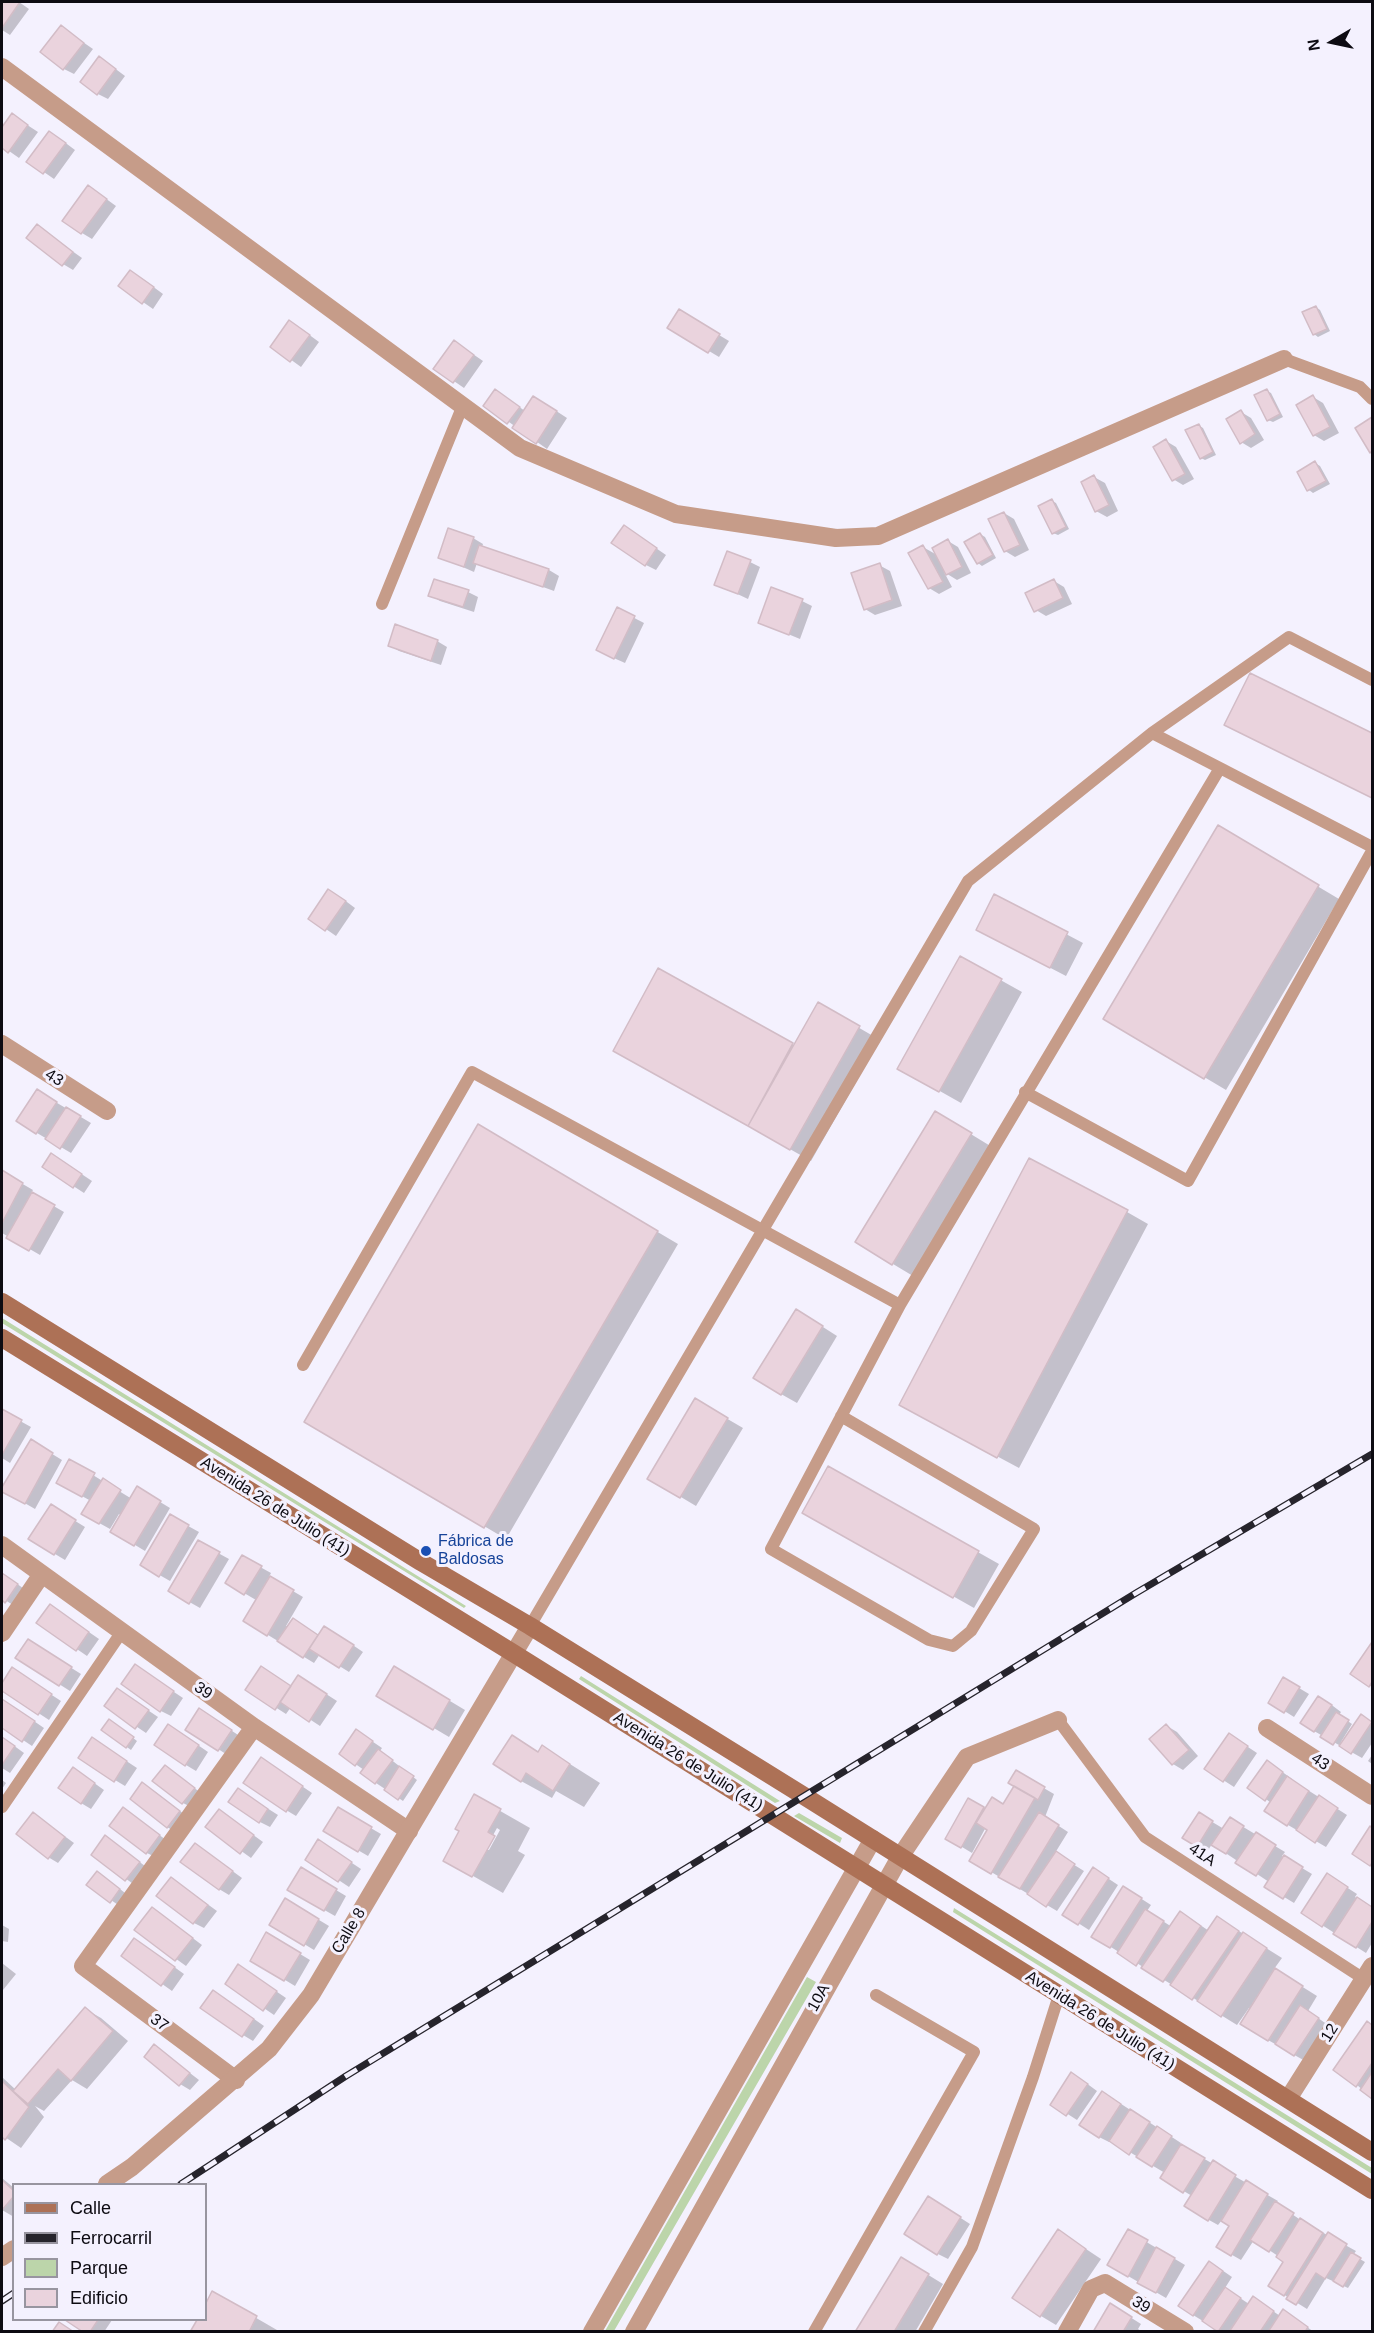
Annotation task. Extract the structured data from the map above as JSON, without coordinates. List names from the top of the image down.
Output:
{
  "streets": {
    "main road": ["Avenida 26 de Julio (41)"],
    "street": [
      "43",
      "39",
      "Calle 8",
      "10A",
      "37",
      "12"
    ],
    "lane": ["41A"]
  },
  "crossings": [
    ["Avenida 26 de Julio (41)", "Calle 8"],
    ["Avenida 26 de Julio (41)", "10A"],
    ["Avenida 26 de Julio (41)", "12"],
    ["39", "Calle 8"],
    ["39", "37"],
    ["41A", "10A"],
    ["41A", "12"],
    ["Calle 8", "37"]
  ],
  "places": ["Fábrica de Baldosas"],
  "legend": [
    "Calle",
    "Ferrocarril",
    "Parque",
    "Edificio"
  ],
  "north": "left"
}
